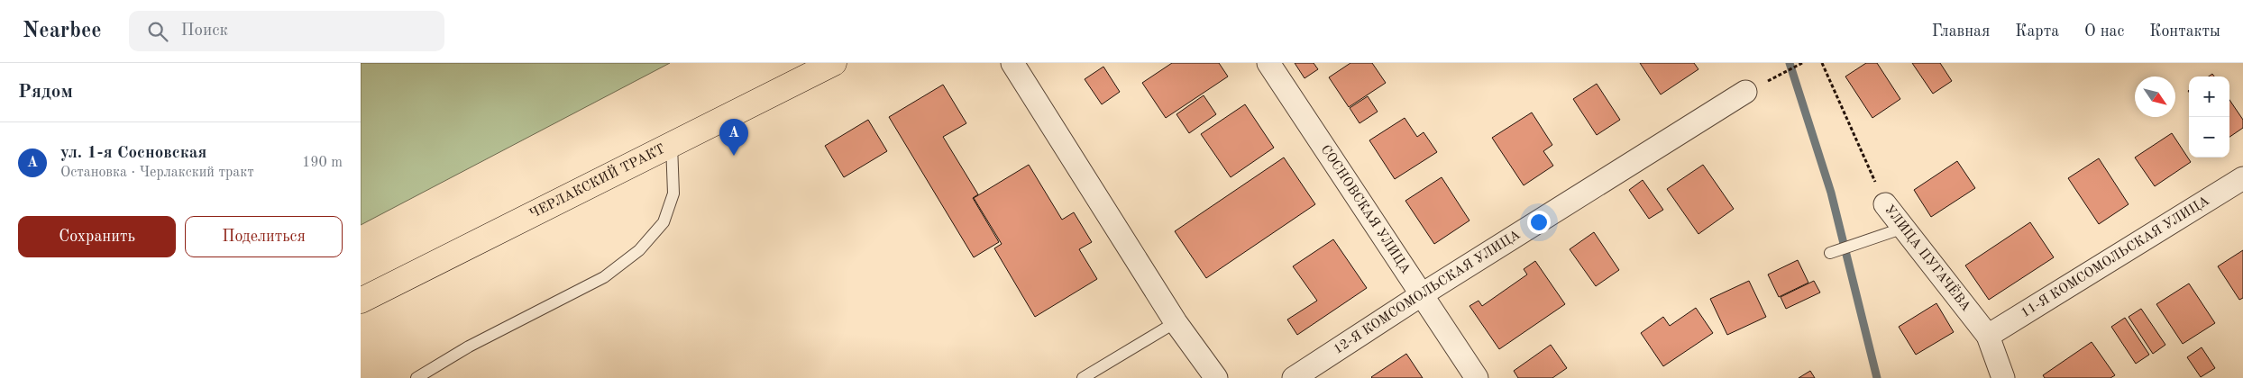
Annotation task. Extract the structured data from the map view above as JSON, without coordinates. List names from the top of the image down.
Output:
{
  "streets": {
    "main road": ["ЧЕРЛАКСКИЙ ТРАКТ"],
    "street": [
      "СОСНОВСКАЯ УЛИЦА",
      "11-Я КОМСОМОЛЬСКАЯ УЛИЦА",
      "УЛИЦА ПУГАЧЁВА",
      "12-Я КОМСОМОЛЬСКАЯ УЛИЦА"
    ]
  },
  "crossings": [
    ["СОСНОВСКАЯ УЛИЦА", "12-Я КОМСОМОЛЬСКАЯ УЛИЦА"],
    ["11-Я КОМСОМОЛЬСКАЯ УЛИЦА", "УЛИЦА ПУГАЧЁВА"]
  ],
  "north": "bottom right",
  "page": {
    "header": "Nearbee",
    "search": "Поиск",
    "nav": [
      "Главная",
      "Карта",
      "О нас",
      "Контакты"
    ],
    "heading": "Рядом",
    "map_buttons": ["+", "−"],
    "pins": "A",
    "list": [
      {
        "mark": "A",
        "name": "ул. 1-я Сосновская",
        "note": "Остановка · Черлакский тракт",
        "value": "190 m"
      }
    ],
    "buttons": ["Сохранить", "Поделиться"]
  }
}
